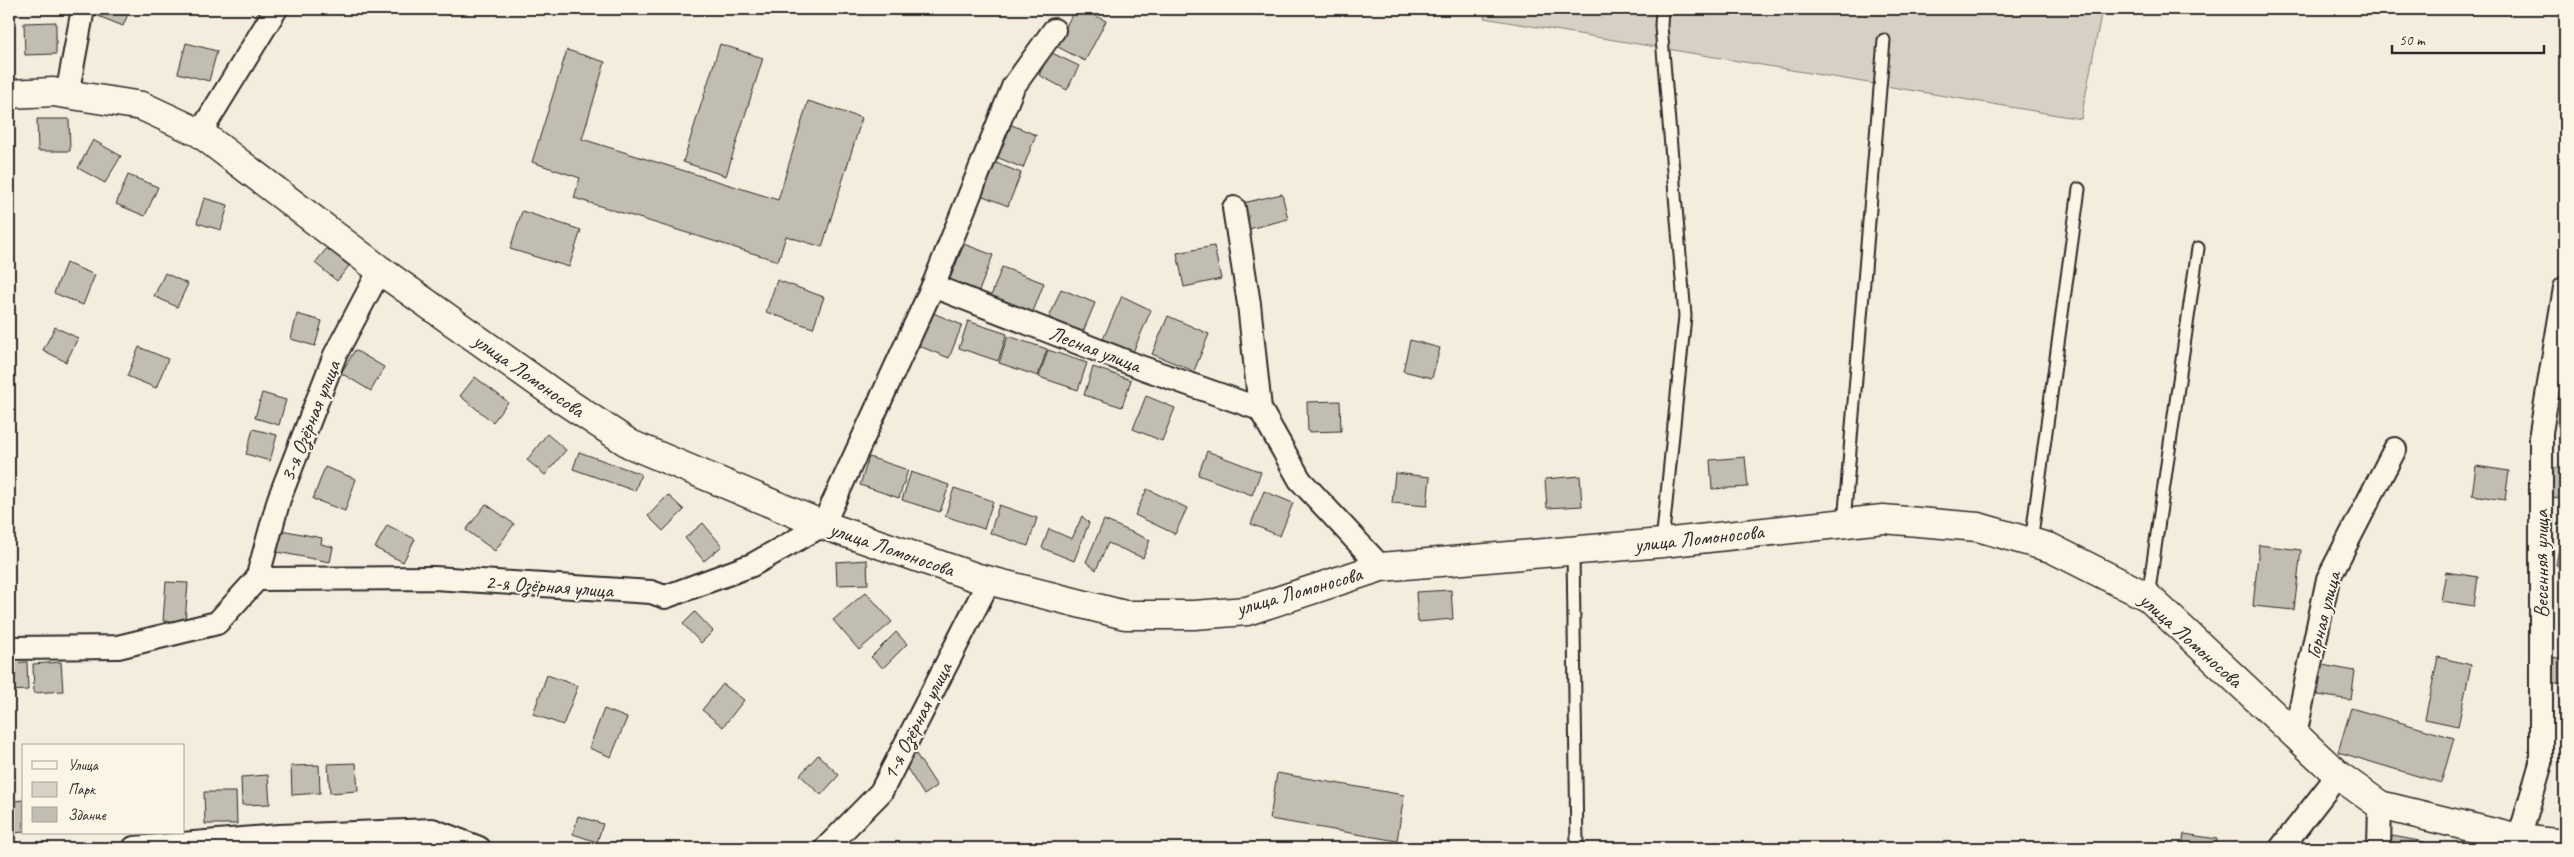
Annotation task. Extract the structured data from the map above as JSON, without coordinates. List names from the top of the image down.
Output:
{
  "streets": {
    "street": [
      "Лесная улица",
      "улица Ломоносова",
      "3-я Озёрная улица",
      "Весенняя улица",
      "2-я Озёрная улица",
      "Горная улица",
      "1-я Озёрная улица"
    ]
  },
  "crossings": [
    ["улица Ломоносова", "3-я Озёрная улица"],
    ["улица Ломоносова", "Весенняя улица"],
    ["улица Ломоносова", "2-я Озёрная улица"],
    ["улица Ломоносова", "Горная улица"],
    ["улица Ломоносова", "1-я Озёрная улица"],
    ["3-я Озёрная улица", "2-я Озёрная улица"]
  ],
  "legend": ["Улица", "Парк", "Здание"],
  "scale_bar": "50 m"
}
